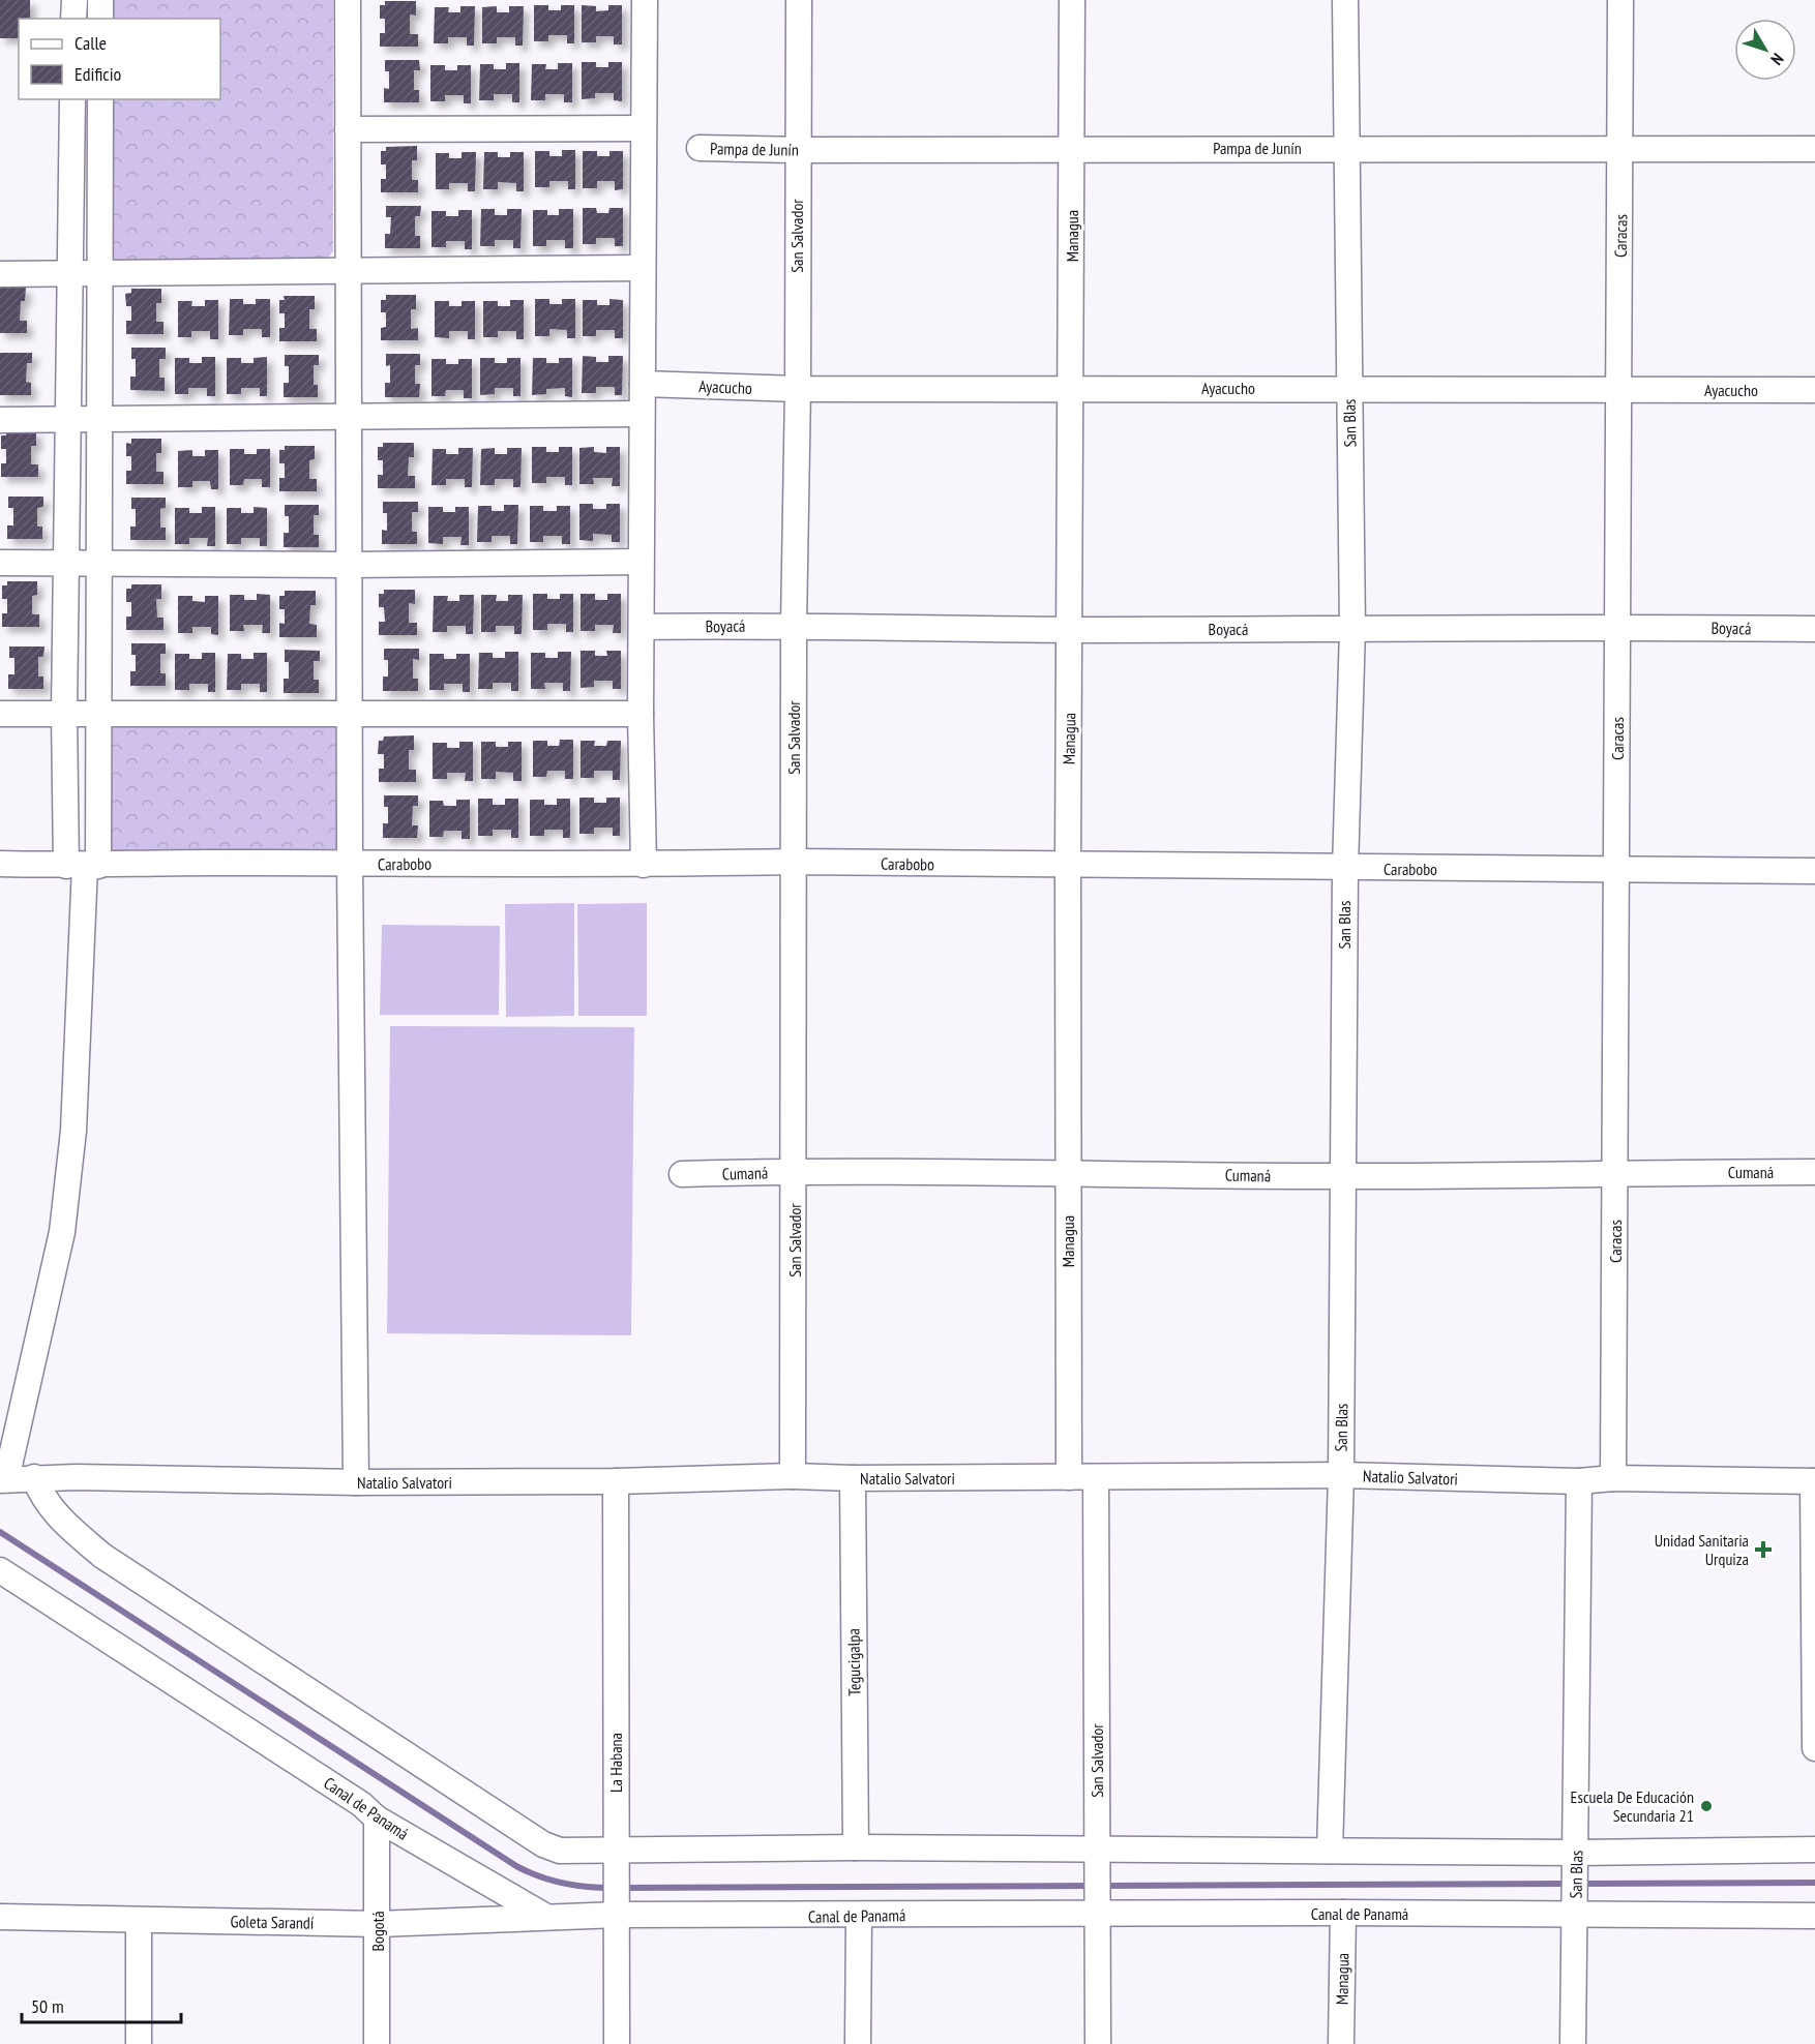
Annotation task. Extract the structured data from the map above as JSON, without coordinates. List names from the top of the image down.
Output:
{
  "streets": {
    "street": [
      "Pampa de Junín",
      "San Salvador",
      "Managua",
      "Caracas",
      "Ayacucho",
      "San Blas",
      "Boyacá",
      "Carabobo",
      "Cumaná",
      "Natalio Salvatori",
      "Tegucigalpa",
      "La Habana",
      "Canal de Panamá",
      "Goleta Sarandí",
      "Bogotá"
    ]
  },
  "crossings": [
    ["Pampa de Junín", "San Salvador"],
    ["Pampa de Junín", "Managua"],
    ["Pampa de Junín", "Caracas"],
    ["Pampa de Junín", "San Blas"],
    ["San Salvador", "Ayacucho"],
    ["San Salvador", "Boyacá"],
    ["San Salvador", "Carabobo"],
    ["San Salvador", "Cumaná"],
    ["San Salvador", "Natalio Salvatori"],
    ["San Salvador", "Canal de Panamá"],
    ["Managua", "Ayacucho"],
    ["Managua", "Boyacá"],
    ["Managua", "Carabobo"],
    ["Managua", "Cumaná"],
    ["Managua", "Natalio Salvatori"],
    ["Managua", "Canal de Panamá"],
    ["Caracas", "Ayacucho"],
    ["Caracas", "Boyacá"],
    ["Caracas", "Carabobo"],
    ["Caracas", "Cumaná"],
    ["Caracas", "Natalio Salvatori"],
    ["Ayacucho", "San Blas"],
    ["San Blas", "Boyacá"],
    ["San Blas", "Carabobo"],
    ["San Blas", "Cumaná"],
    ["San Blas", "Natalio Salvatori"],
    ["San Blas", "Canal de Panamá"],
    ["Natalio Salvatori", "Tegucigalpa"],
    ["Natalio Salvatori", "La Habana"],
    ["La Habana", "Canal de Panamá"],
    ["Canal de Panamá", "Goleta Sarandí"],
    ["Canal de Panamá", "Bogotá"],
    ["Goleta Sarandí", "Bogotá"]
  ],
  "places": {
    "health": ["Unidad Sanitaria Urquiza"],
    "other": ["Escuela De Educación Secundaria 21"]
  },
  "legend": ["Calle", "Edificio"],
  "scale_bar": "50 m",
  "north": "bottom right"
}
